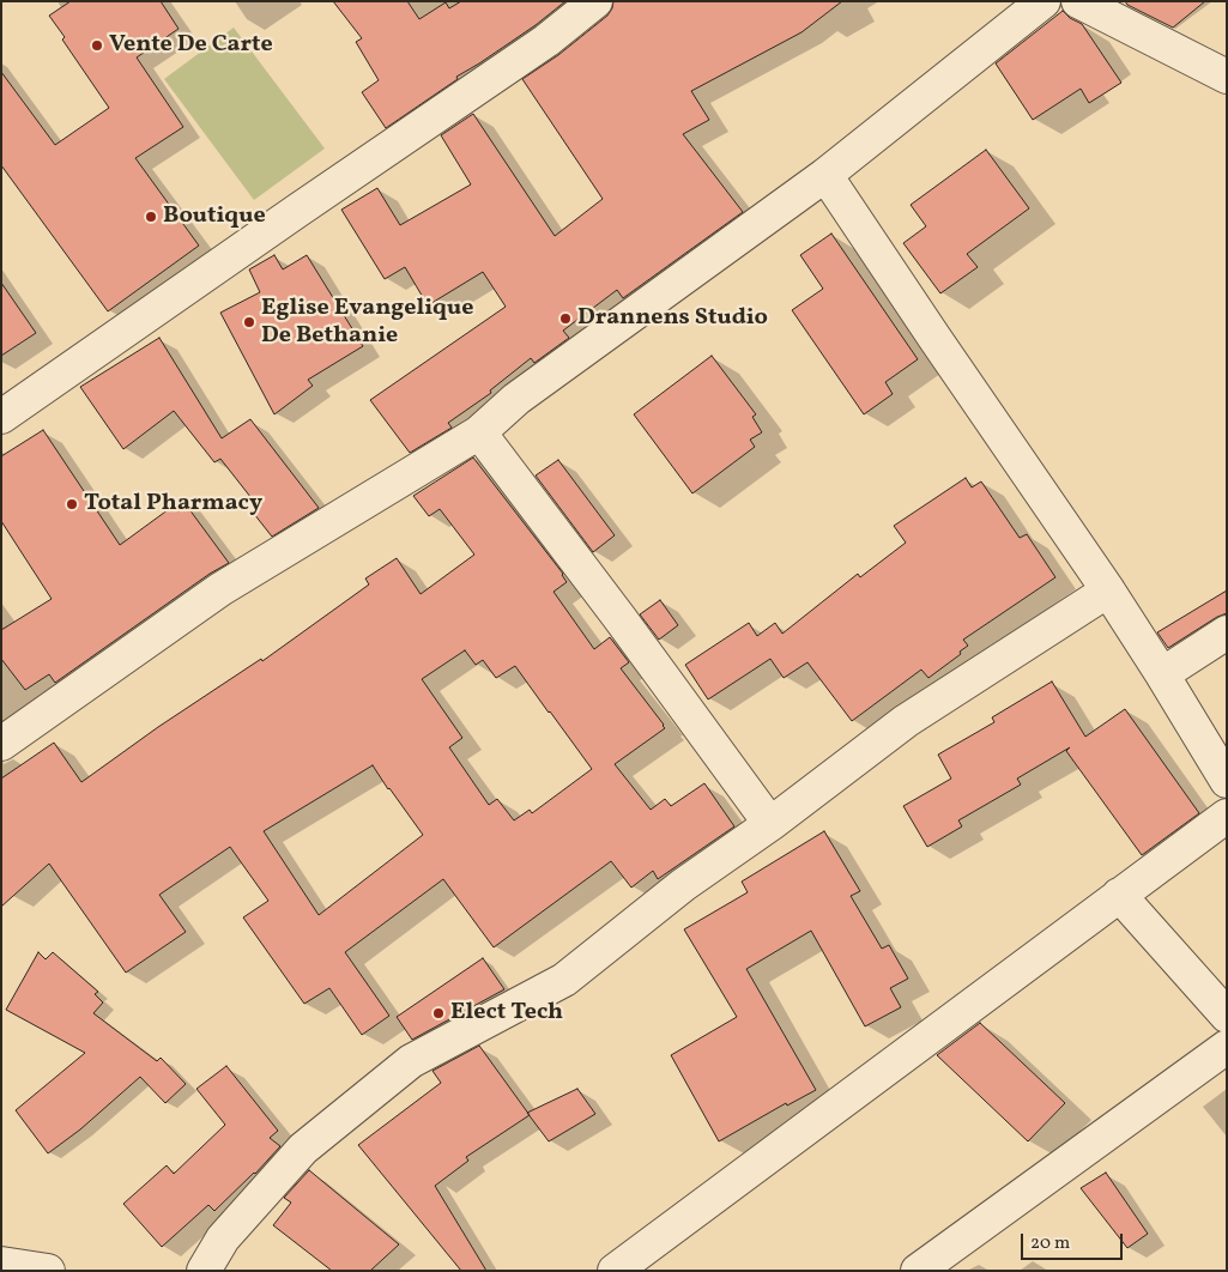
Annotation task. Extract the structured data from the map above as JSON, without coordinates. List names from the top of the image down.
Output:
{
  "places": [
    "Vente De Carte",
    "Boutique",
    "Drannens Studio",
    "Eglise Evangelique De Bethanie",
    "Total Pharmacy",
    "Elect Tech"
  ],
  "scale_bar": "20 m"
}
